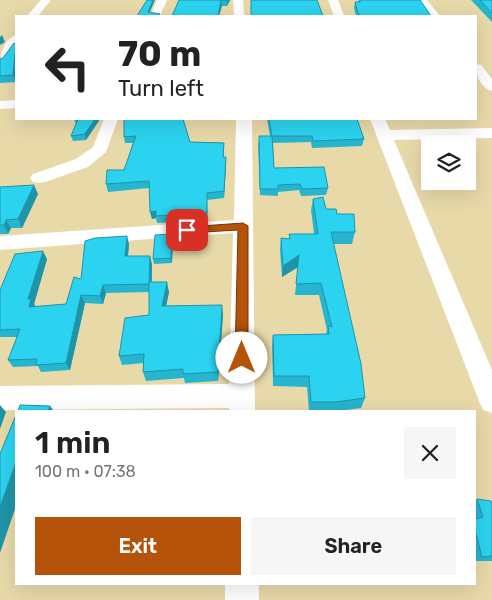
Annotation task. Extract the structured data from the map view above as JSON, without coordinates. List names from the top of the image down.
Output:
{
  "page": {
    "turn": ["70 m", "Turn left"],
    "heading": ["1 min", "100 m · 07:38"],
    "buttons": ["Exit", "Share"]
  }
}
